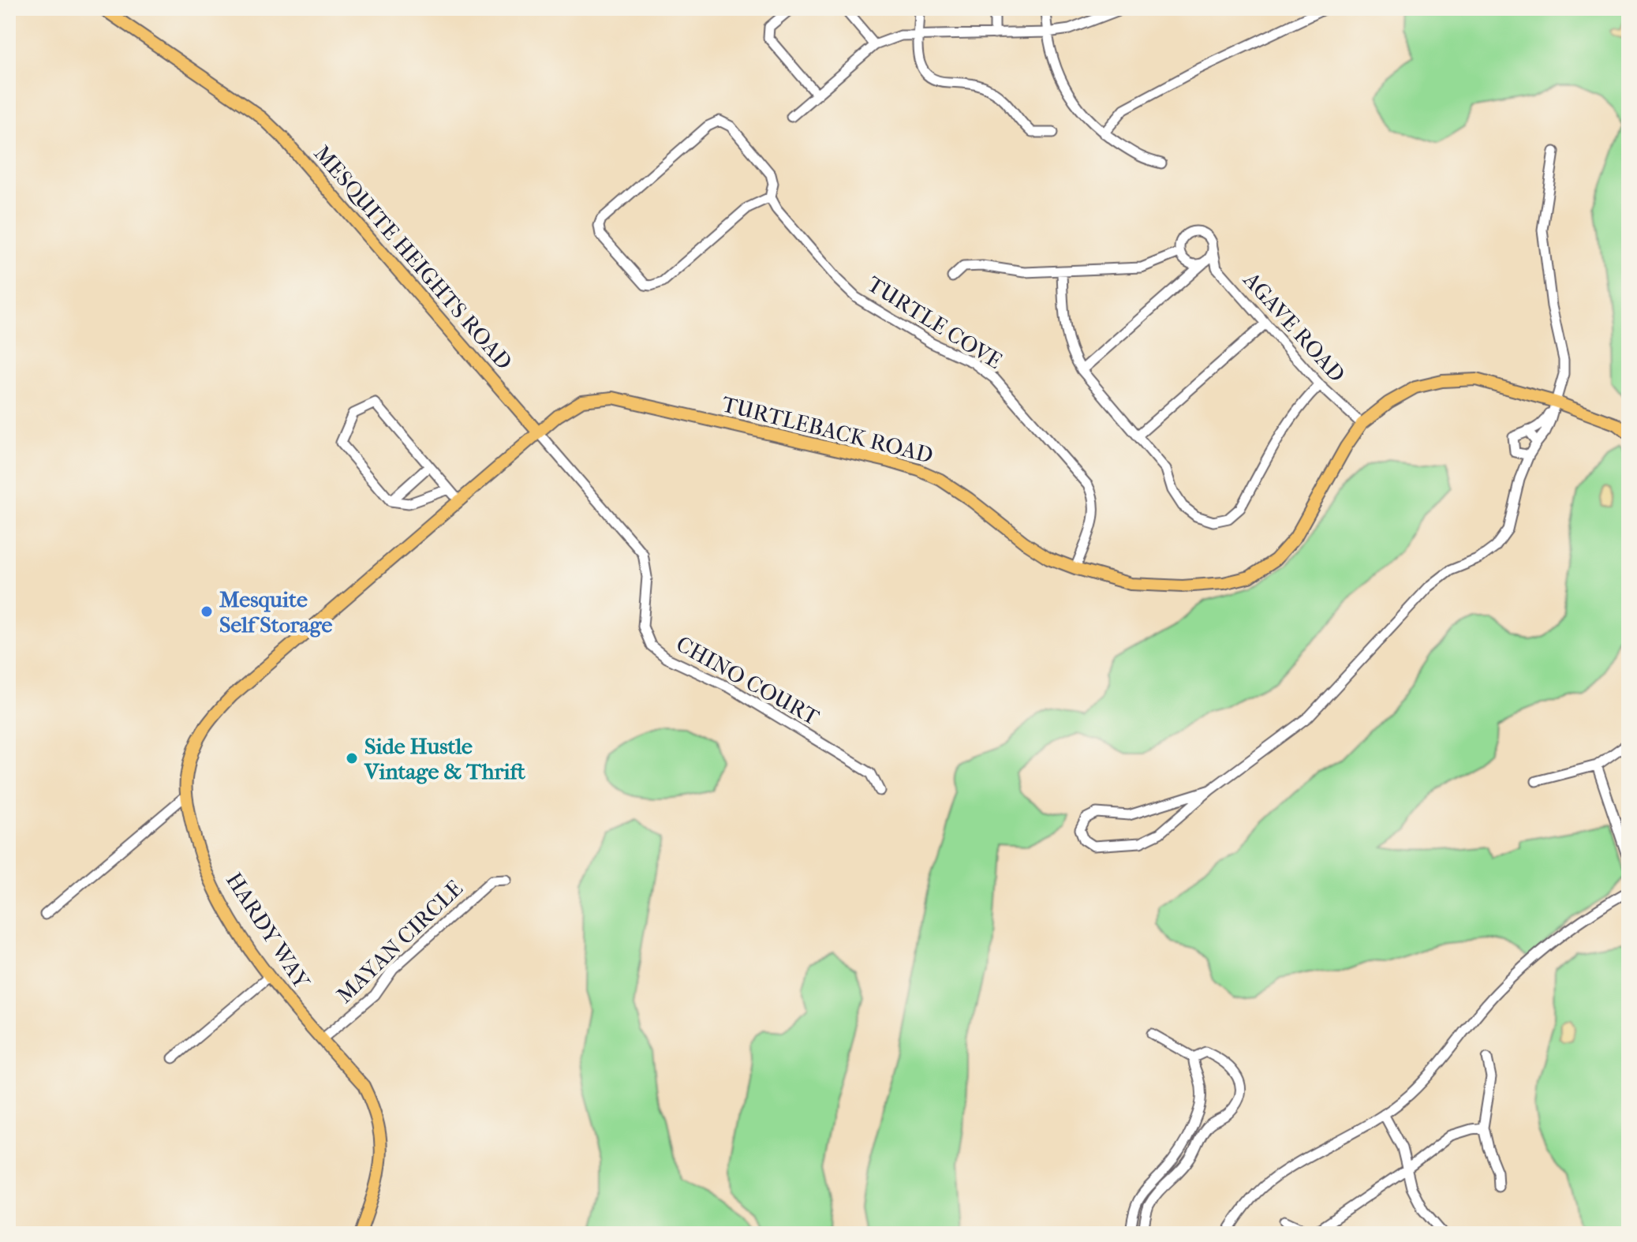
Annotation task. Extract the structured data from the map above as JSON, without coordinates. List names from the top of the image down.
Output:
{
  "streets": {
    "main road": ["MESQUITE HEIGHTS ROAD", "TURTLEBACK ROAD", "HARDY WAY"],
    "street": [
      "TURTLE COVE",
      "AGAVE ROAD",
      "CHINO COURT",
      "MAYAN CIRCLE"
    ]
  },
  "crossings": [
    ["MESQUITE HEIGHTS ROAD", "TURTLEBACK ROAD"],
    ["MESQUITE HEIGHTS ROAD", "CHINO COURT"],
    ["MESQUITE HEIGHTS ROAD", "HARDY WAY"],
    ["TURTLE COVE", "TURTLEBACK ROAD"],
    ["AGAVE ROAD", "TURTLEBACK ROAD"],
    ["TURTLEBACK ROAD", "HARDY WAY"],
    ["HARDY WAY", "MAYAN CIRCLE"]
  ],
  "places": ["Mesquite Self Storage", "Side Hustle Vintage & Thrift"]
}
